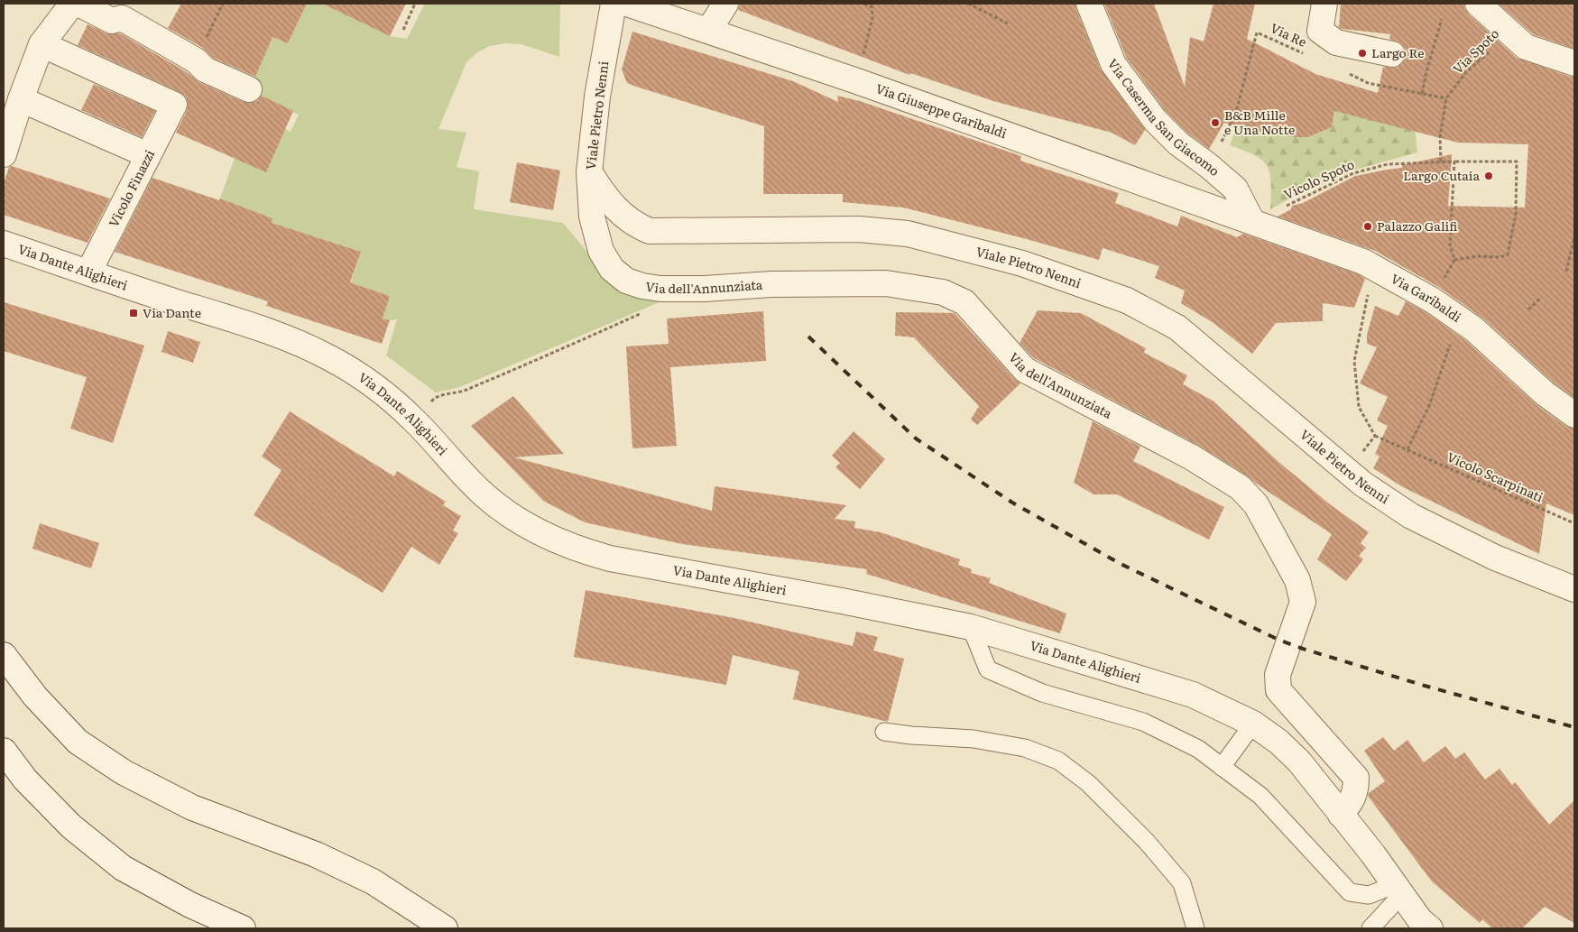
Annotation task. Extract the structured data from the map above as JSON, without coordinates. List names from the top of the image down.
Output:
{
  "streets": {
    "street": [
      "Via Giuseppe Garibaldi",
      "Viale Pietro Nenni",
      "Via Caserma San Giacomo",
      "Vicolo Finazzi",
      "Via Dante Alighieri",
      "Via dell'Annunziata",
      "Via Garibaldi"
    ],
    "path": [
      "Via Re",
      "Via Spoto",
      "Vicolo Spoto",
      "Vicolo Scarpinati"
    ]
  },
  "crossings": [
    ["Via Re", "Via Caserma San Giacomo"],
    ["Via Spoto", "Vicolo Spoto"],
    ["Via Giuseppe Garibaldi", "Via Caserma San Giacomo"],
    ["Via Giuseppe Garibaldi", "Via Garibaldi"],
    ["Viale Pietro Nenni", "Via dell'Annunziata"],
    ["Via Caserma San Giacomo", "Via Garibaldi"],
    ["Vicolo Spoto", "Via Garibaldi"],
    ["Vicolo Finazzi", "Via Dante Alighieri"],
    ["Via Dante Alighieri", "Via dell'Annunziata"]
  ],
  "places": {
    "other": [
      "Largo Re",
      "B&B Mille e Una Notte",
      "Largo Cutaia",
      "Palazzo Galifi"
    ],
    "transit": ["Via Dante"]
  }
}
